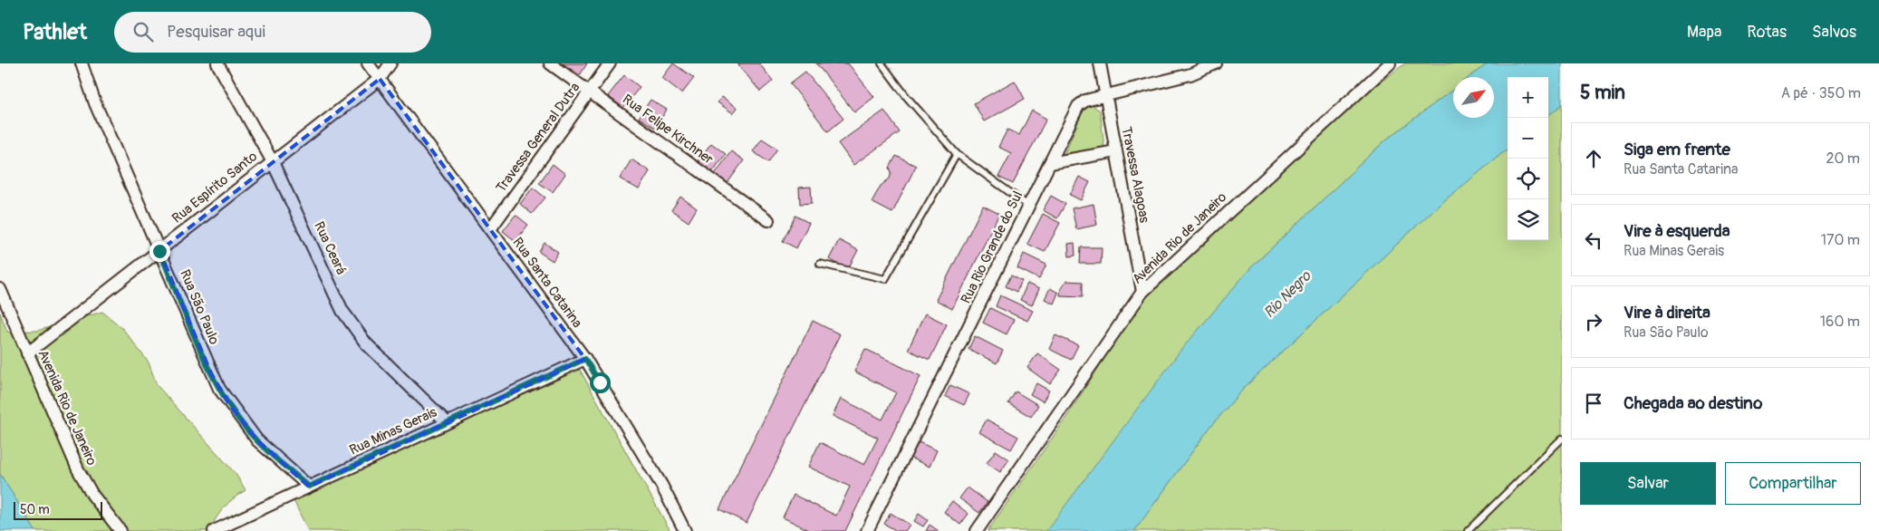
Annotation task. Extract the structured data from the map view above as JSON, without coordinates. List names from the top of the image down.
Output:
{
  "streets": {
    "street": [
      "Rua Felipe Kirchner",
      "Travessa General Dutra",
      "Travessa Alagoas",
      "Rua Espírito Santo",
      "Avenida Rio de Janeiro",
      "Rua Rio Grande do Sul",
      "Rua Ceará",
      "Rua Santa Catarina",
      "Rua São Paulo",
      "Rua Minas Gerais"
    ]
  },
  "crossings": [
    ["Rua Felipe Kirchner", "Travessa General Dutra"],
    ["Travessa General Dutra", "Rua Santa Catarina"],
    ["Travessa Alagoas", "Avenida Rio de Janeiro"],
    ["Travessa Alagoas", "Rua Rio Grande do Sul"],
    ["Rua Espírito Santo", "Avenida Rio de Janeiro"],
    ["Rua Espírito Santo", "Rua Ceará"],
    ["Rua Espírito Santo", "Rua Santa Catarina"],
    ["Rua Espírito Santo", "Rua São Paulo"],
    ["Rua Ceará", "Rua Minas Gerais"],
    ["Rua Santa Catarina", "Rua Minas Gerais"],
    ["Rua São Paulo", "Rua Minas Gerais"]
  ],
  "water": ["Rio Negro"],
  "scale_bar": "50 m",
  "north": "top right",
  "page": {
    "header": "Pathlet",
    "search": "Pesquisar aqui",
    "nav": ["Mapa", "Rotas", "Salvos"],
    "heading": ["5 min", "A pé · 350 m"],
    "map_buttons": ["+", "−"],
    "list": [
      ["Siga em frente", "Rua Santa Catarina", "20 m"],
      ["Vire à esquerda", "Rua Minas Gerais", "170 m"],
      ["Vire à direita", "Rua São Paulo", "160 m"],
      "Chegada ao destino"
    ],
    "buttons": ["Salvar", "Compartilhar"],
    "scale": "50 m"
  }
}
